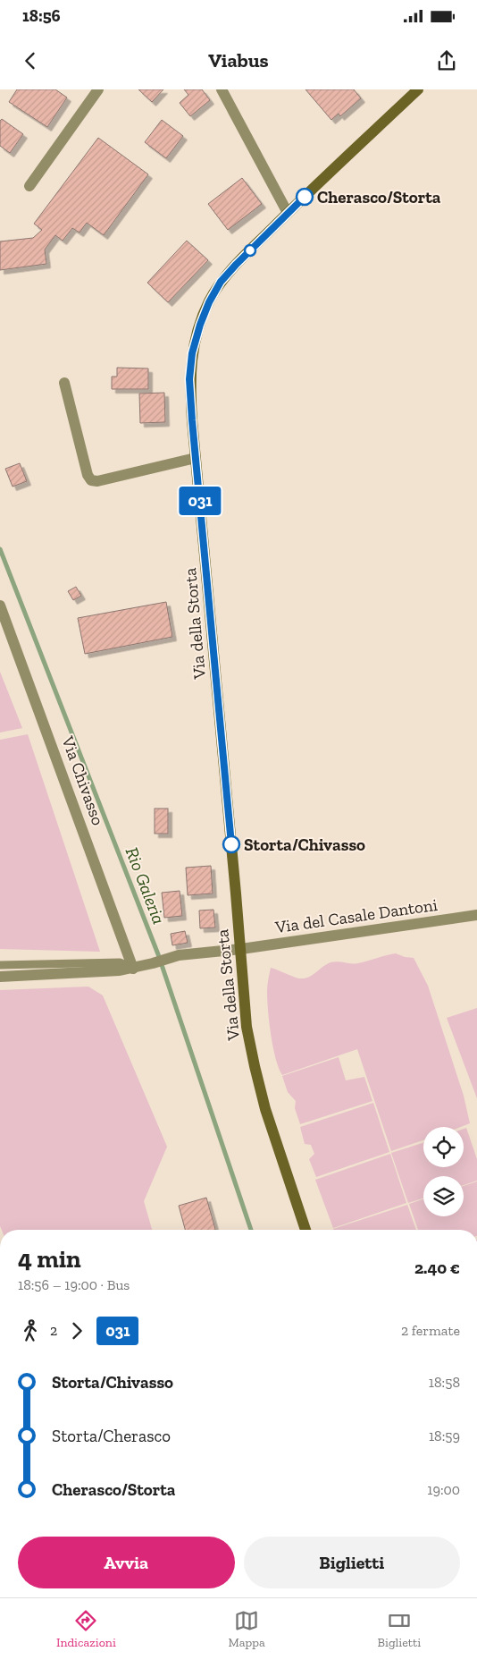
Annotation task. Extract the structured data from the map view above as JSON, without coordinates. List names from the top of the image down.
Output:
{
  "streets": {
    "main road": ["Via della Storta"],
    "street": ["Via Chivasso", "Via del Casale Dantoni"]
  },
  "crossings": [
    ["Via della Storta", "Via del Casale Dantoni"]
  ],
  "water": ["Rio Galeria"],
  "places": ["Cherasco/Storta", "Storta/Chivasso"],
  "lines": ["bus line 031"],
  "page": {
    "status": "18:56",
    "header": "Viabus",
    "on_map": "031",
    "heading": ["4 min", "18:56 – 19:00 · Bus", "2.40 €"],
    "legs": ["2", "031", "2 fermate"],
    "list": [
      {
        "name": "Storta/Chivasso",
        "value": "18:58"
      },
      {
        "name": "Storta/Cherasco",
        "value": "18:59"
      },
      {
        "name": "Cherasco/Storta",
        "value": "19:00"
      }
    ],
    "buttons": ["Avvia", "Biglietti"],
    "tabs": ["Indicazioni", "Mappa", "Biglietti"]
  }
}
